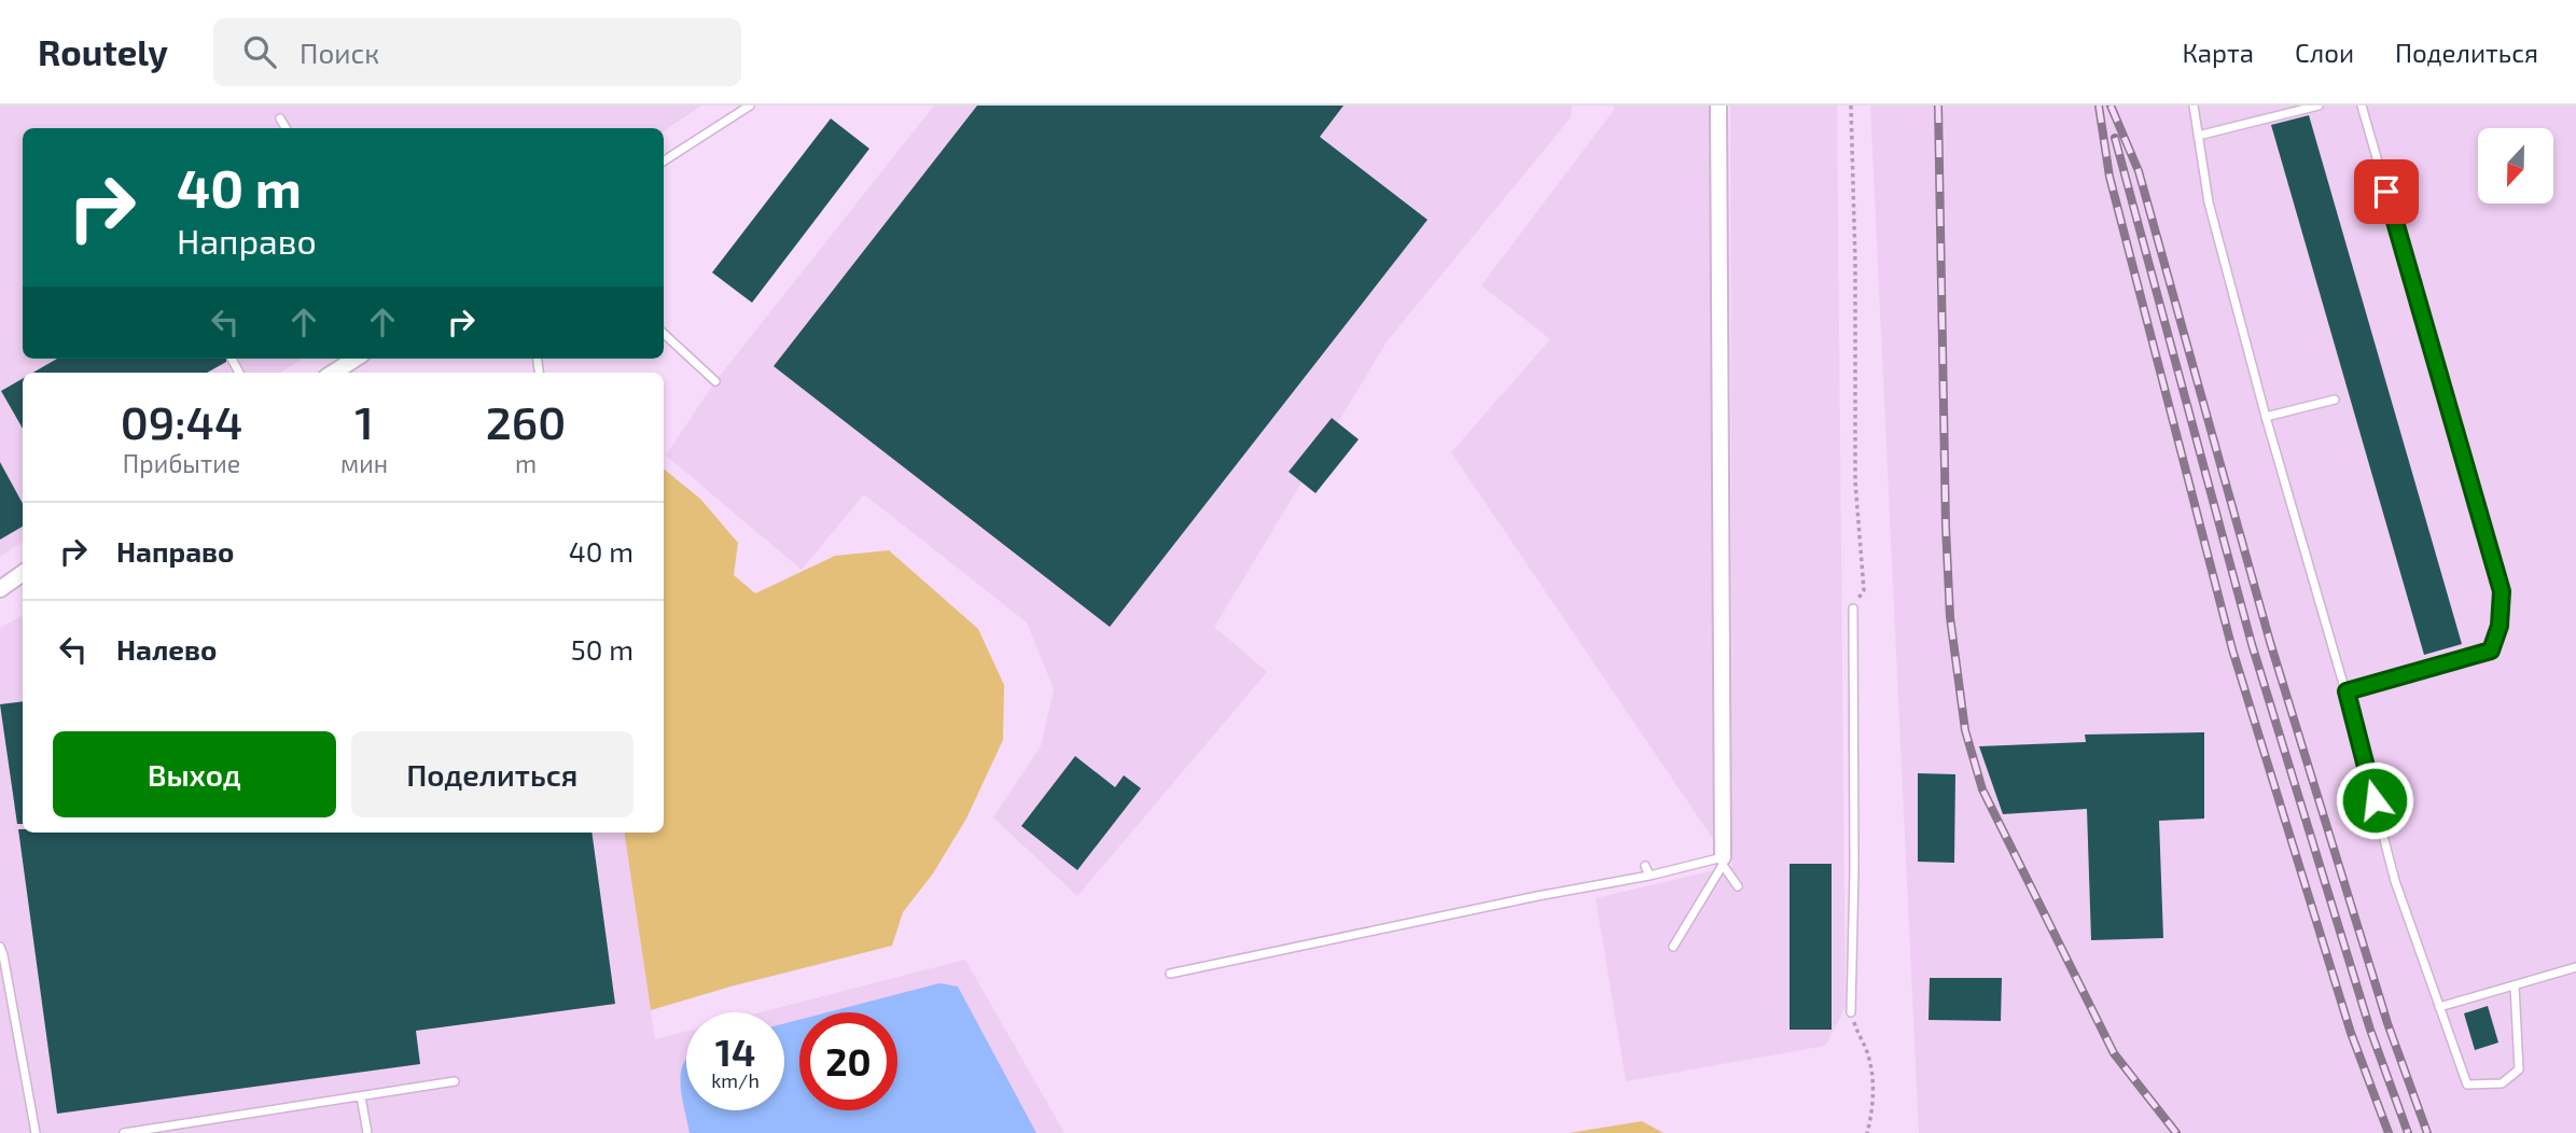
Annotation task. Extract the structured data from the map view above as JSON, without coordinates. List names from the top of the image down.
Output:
{
  "north": "bottom",
  "page": {
    "header": "Routely",
    "search": "Поиск",
    "nav": ["Карта", "Слои", "Поделиться"],
    "turn": ["40 m", "Направо"],
    "eta": [
      "09:44",
      "Прибытие",
      "1",
      "мин",
      "260",
      "m"
    ],
    "list": [
      {
        "name": "Направо",
        "value": "40 m"
      },
      {
        "name": "Налево",
        "value": "50 m"
      }
    ],
    "buttons": ["Выход", "Поделиться"],
    "speed": "14 km/h",
    "limit": "20"
  }
}
